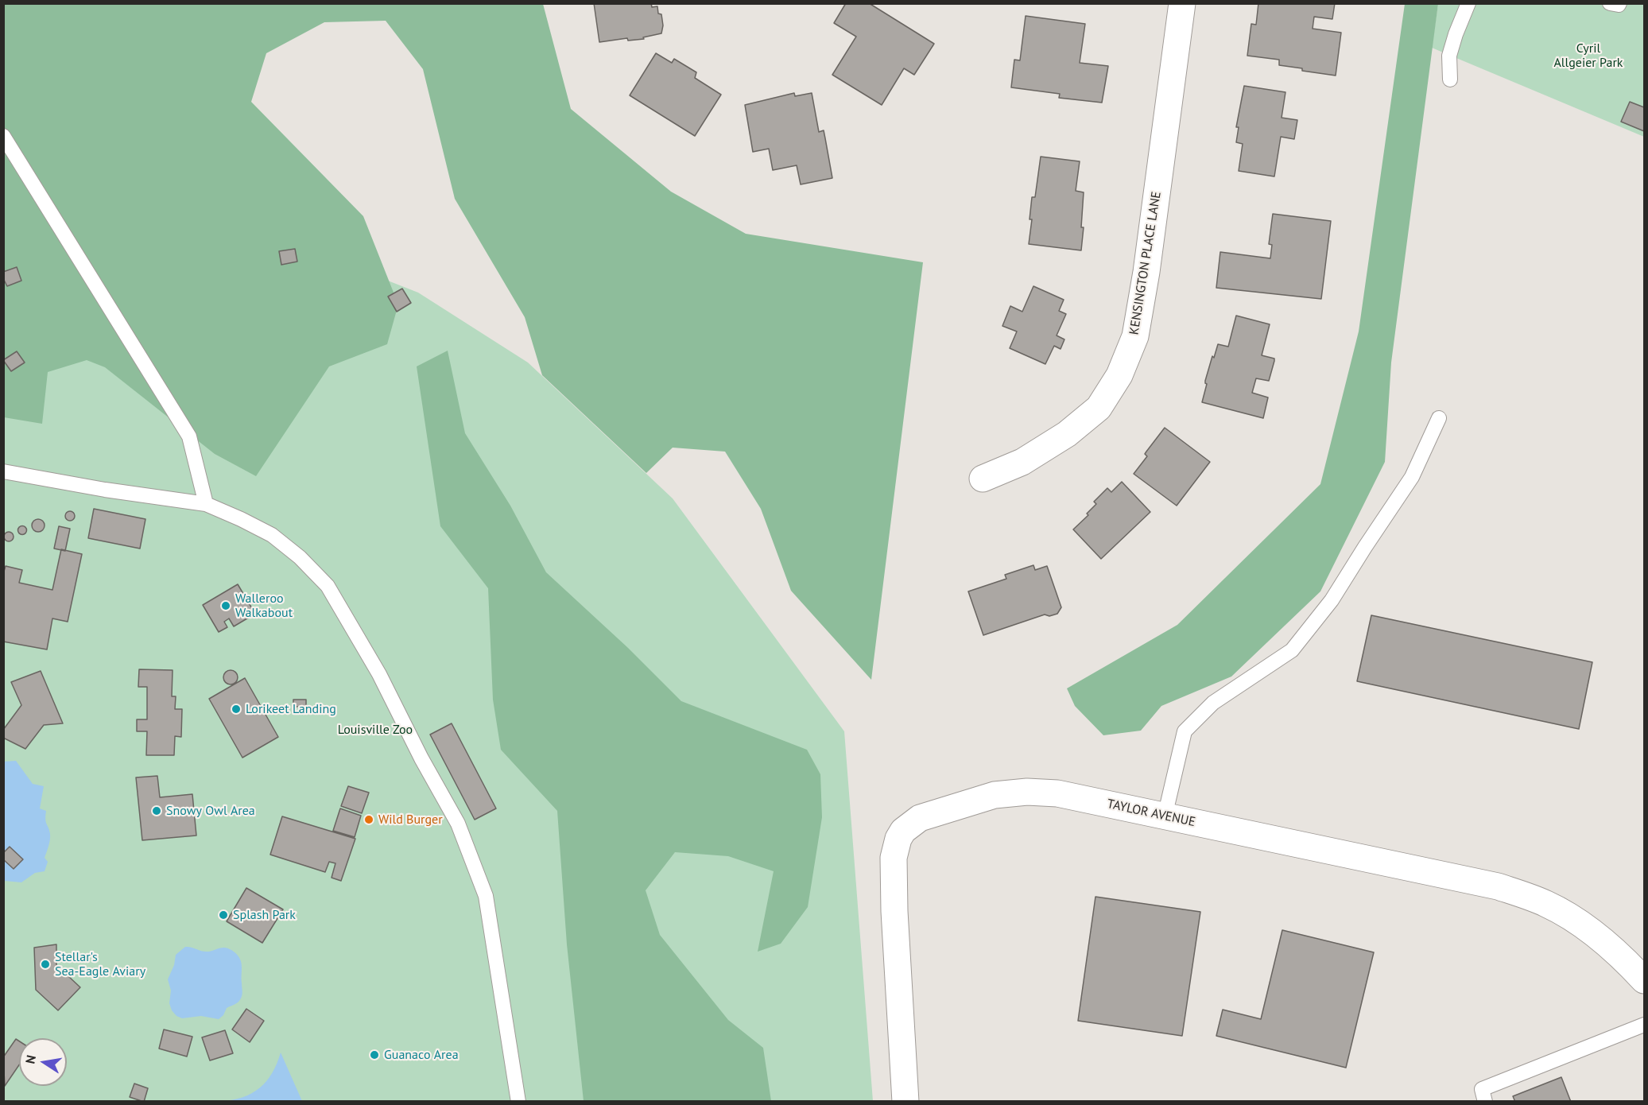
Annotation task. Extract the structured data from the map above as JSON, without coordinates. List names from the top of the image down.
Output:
{
  "streets": {
    "street": ["KENSINGTON PLACE LANE", "TAYLOR AVENUE"]
  },
  "parks": ["Cyril Allgeier Park", "Louisville Zoo"],
  "places": [
    "Walleroo Walkabout",
    "Lorikeet Landing",
    "Snowy Owl Area",
    "Wild Burger",
    "Splash Park",
    "Stellar's Sea-Eagle Aviary",
    "Guanaco Area"
  ],
  "north": "left"
}
